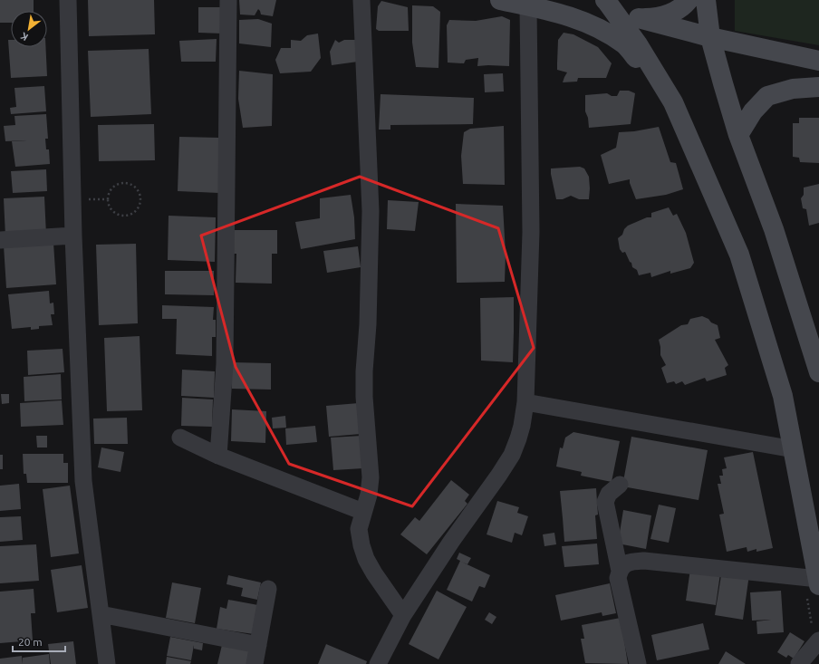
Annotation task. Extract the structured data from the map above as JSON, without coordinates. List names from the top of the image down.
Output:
{
  "scale_bar": "20 m",
  "north": "bottom left"
}
